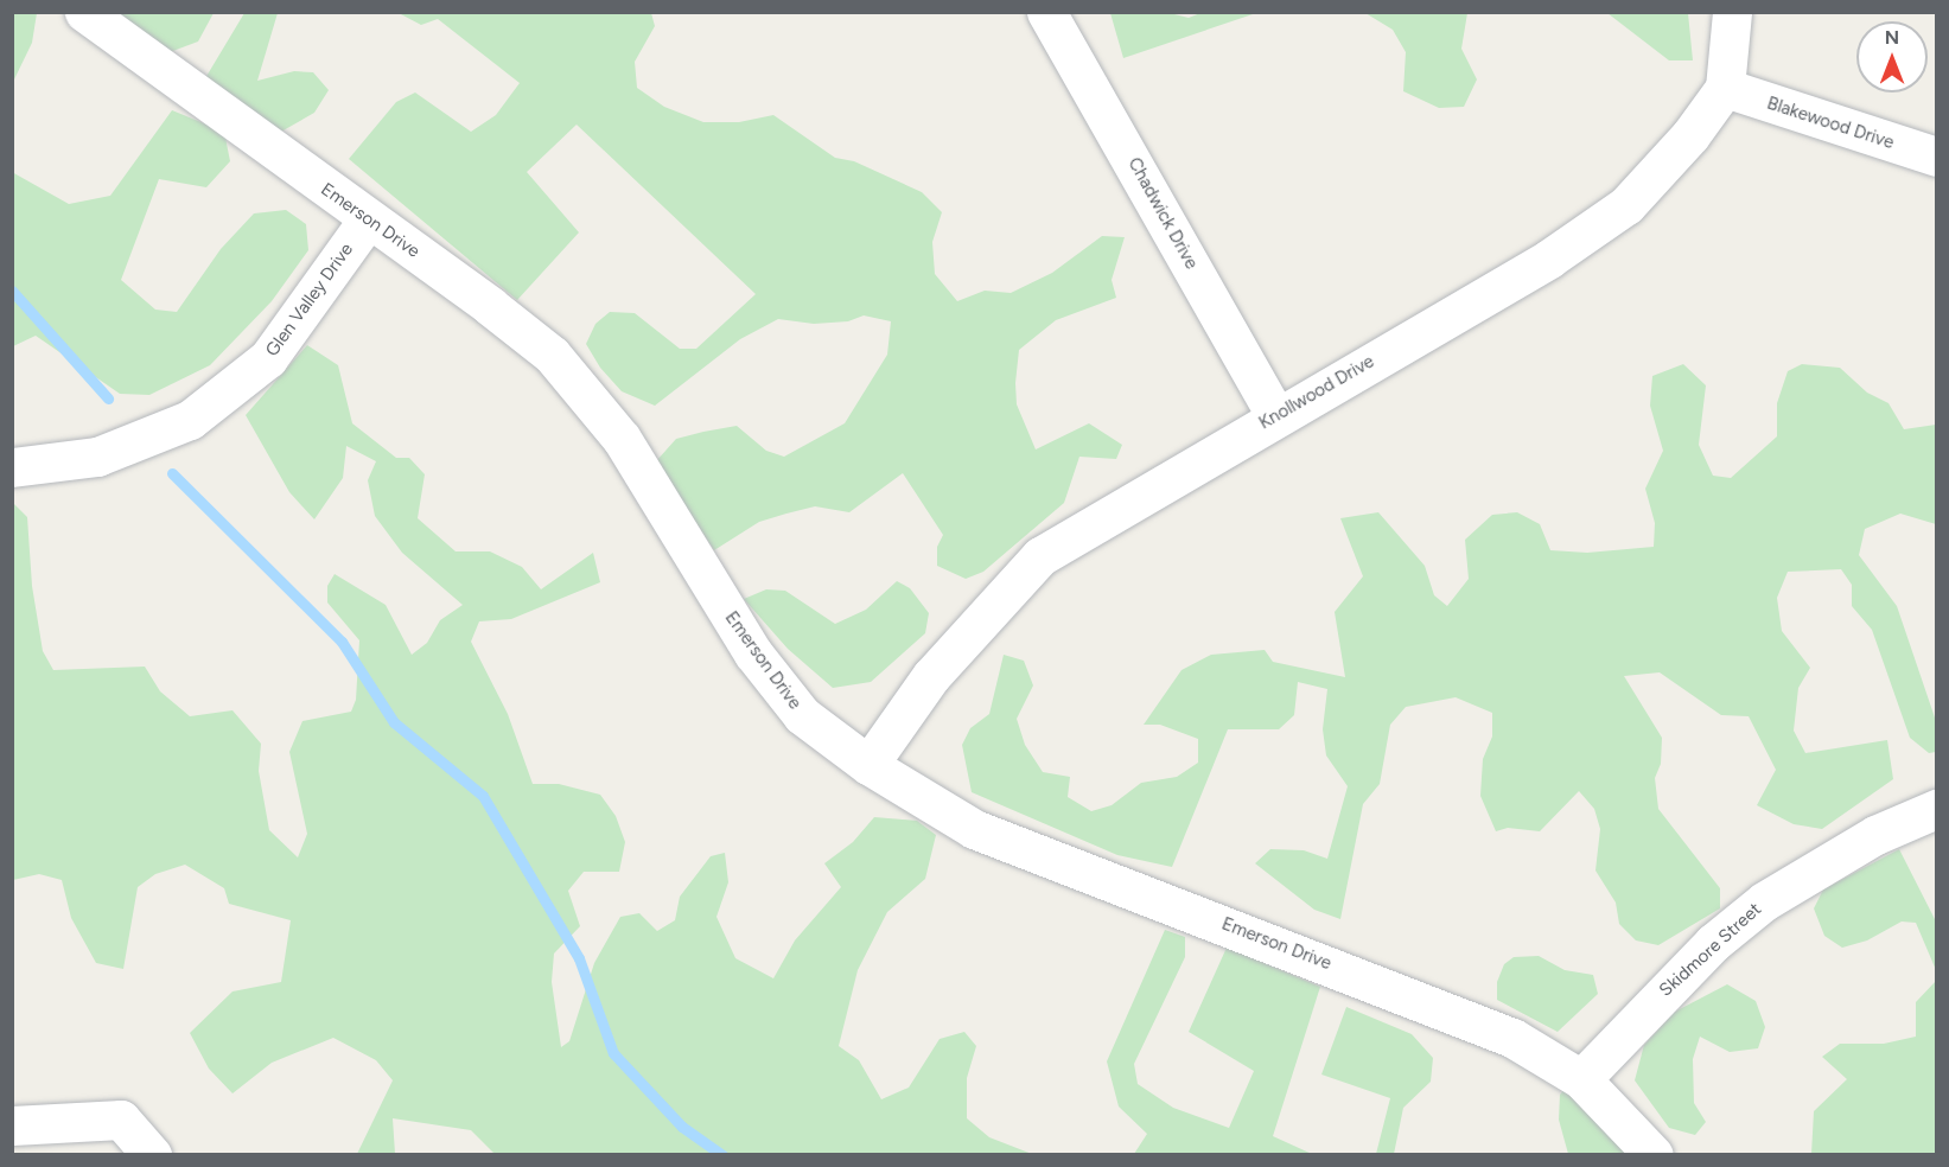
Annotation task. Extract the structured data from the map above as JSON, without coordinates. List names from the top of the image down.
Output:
{
  "streets": {
    "street": [
      "Blakewood Drive",
      "Chadwick Drive",
      "Emerson Drive",
      "Glen Valley Drive",
      "Knollwood Drive",
      "Skidmore Street"
    ]
  },
  "crossings": [
    ["Blakewood Drive", "Knollwood Drive"],
    ["Chadwick Drive", "Knollwood Drive"],
    ["Emerson Drive", "Glen Valley Drive"],
    ["Emerson Drive", "Knollwood Drive"],
    ["Emerson Drive", "Skidmore Street"]
  ],
  "north": "top"
}
